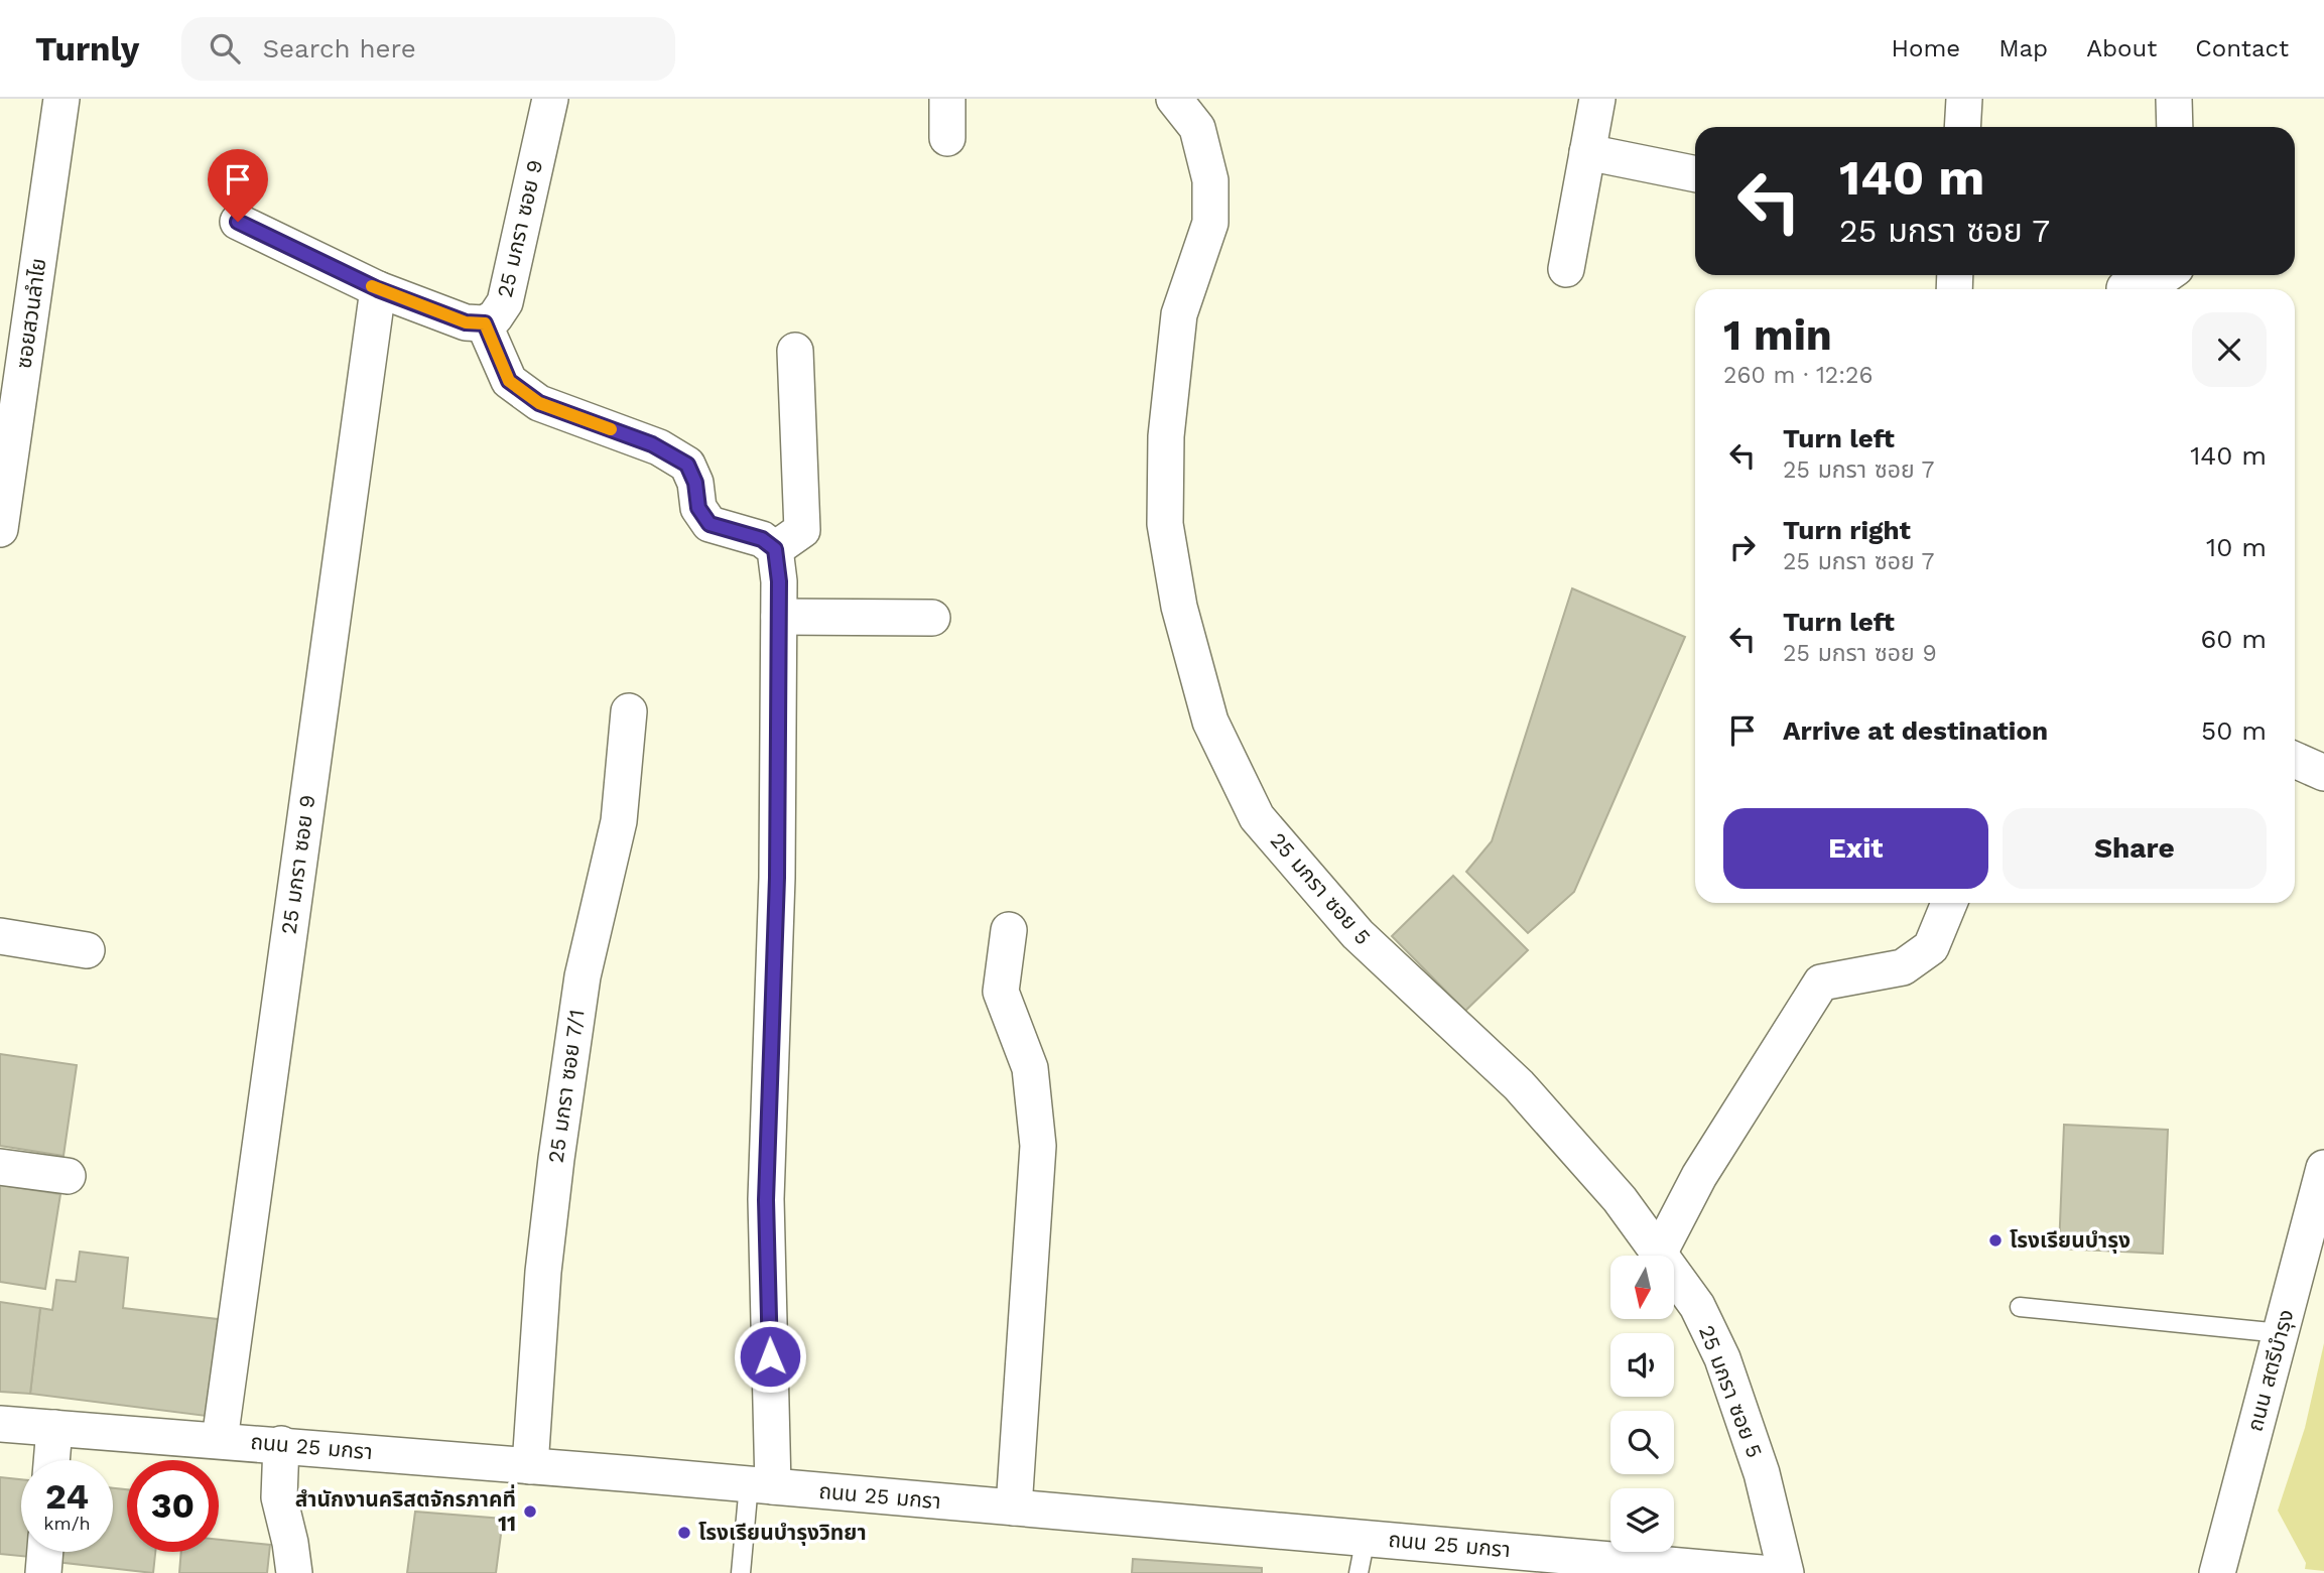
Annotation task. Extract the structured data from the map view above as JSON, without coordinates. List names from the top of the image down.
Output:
{
  "streets": {
    "street": [
      "25 มกรา ซอย 9",
      "ซอยสวนลำไย",
      "25 มกรา ซอย 5",
      "25 มกรา ซอย 7/1",
      "ถนน สตรีบำรุง",
      "ถนน 25 มกรา"
    ]
  },
  "crossings": [
    ["25 มกรา ซอย 9", "ถนน 25 มกรา"],
    ["25 มกรา ซอย 7/1", "ถนน 25 มกรา"]
  ],
  "places": ["โรงเรียนบำรุง", "สำนักงานคริสตจักรภาคที่ 11", "โรงเรียนบำรุงวิทยา"],
  "north": "bottom",
  "page": {
    "header": "Turnly",
    "search": "Search here",
    "nav": [
      "Home",
      "Map",
      "About",
      "Contact"
    ],
    "turn": ["140 m", "25 มกรา ซอย 7"],
    "heading": ["1 min", "260 m · 12:26"],
    "list": [
      {
        "name": "Turn left",
        "note": "25 มกรา ซอย 7",
        "value": "140 m"
      },
      {
        "name": "Turn right",
        "note": "25 มกรา ซอย 7",
        "value": "10 m"
      },
      {
        "name": "Turn left",
        "note": "25 มกรา ซอย 9",
        "value": "60 m"
      },
      {
        "name": "Arrive at destination",
        "value": "50 m"
      }
    ],
    "buttons": ["Exit", "Share"],
    "speed": "24 km/h",
    "limit": "30"
  }
}
